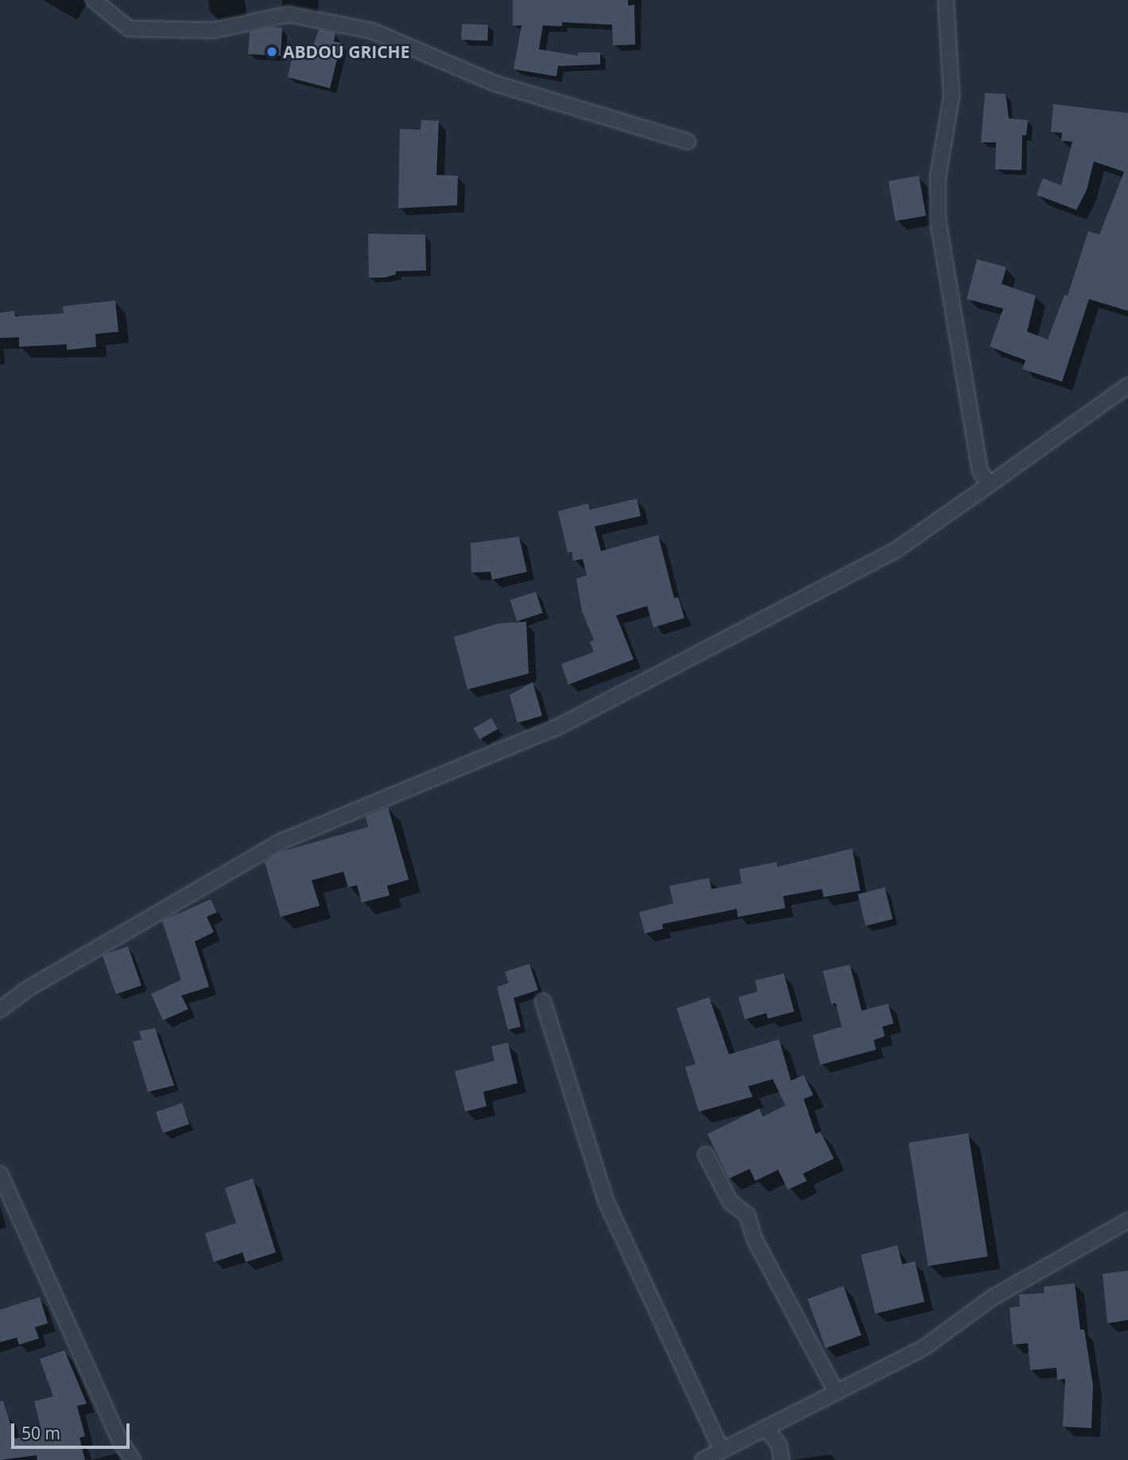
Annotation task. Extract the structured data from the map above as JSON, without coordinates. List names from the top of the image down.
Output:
{
  "places": ["ABDOU GRICHE"],
  "scale_bar": "50 m"
}
